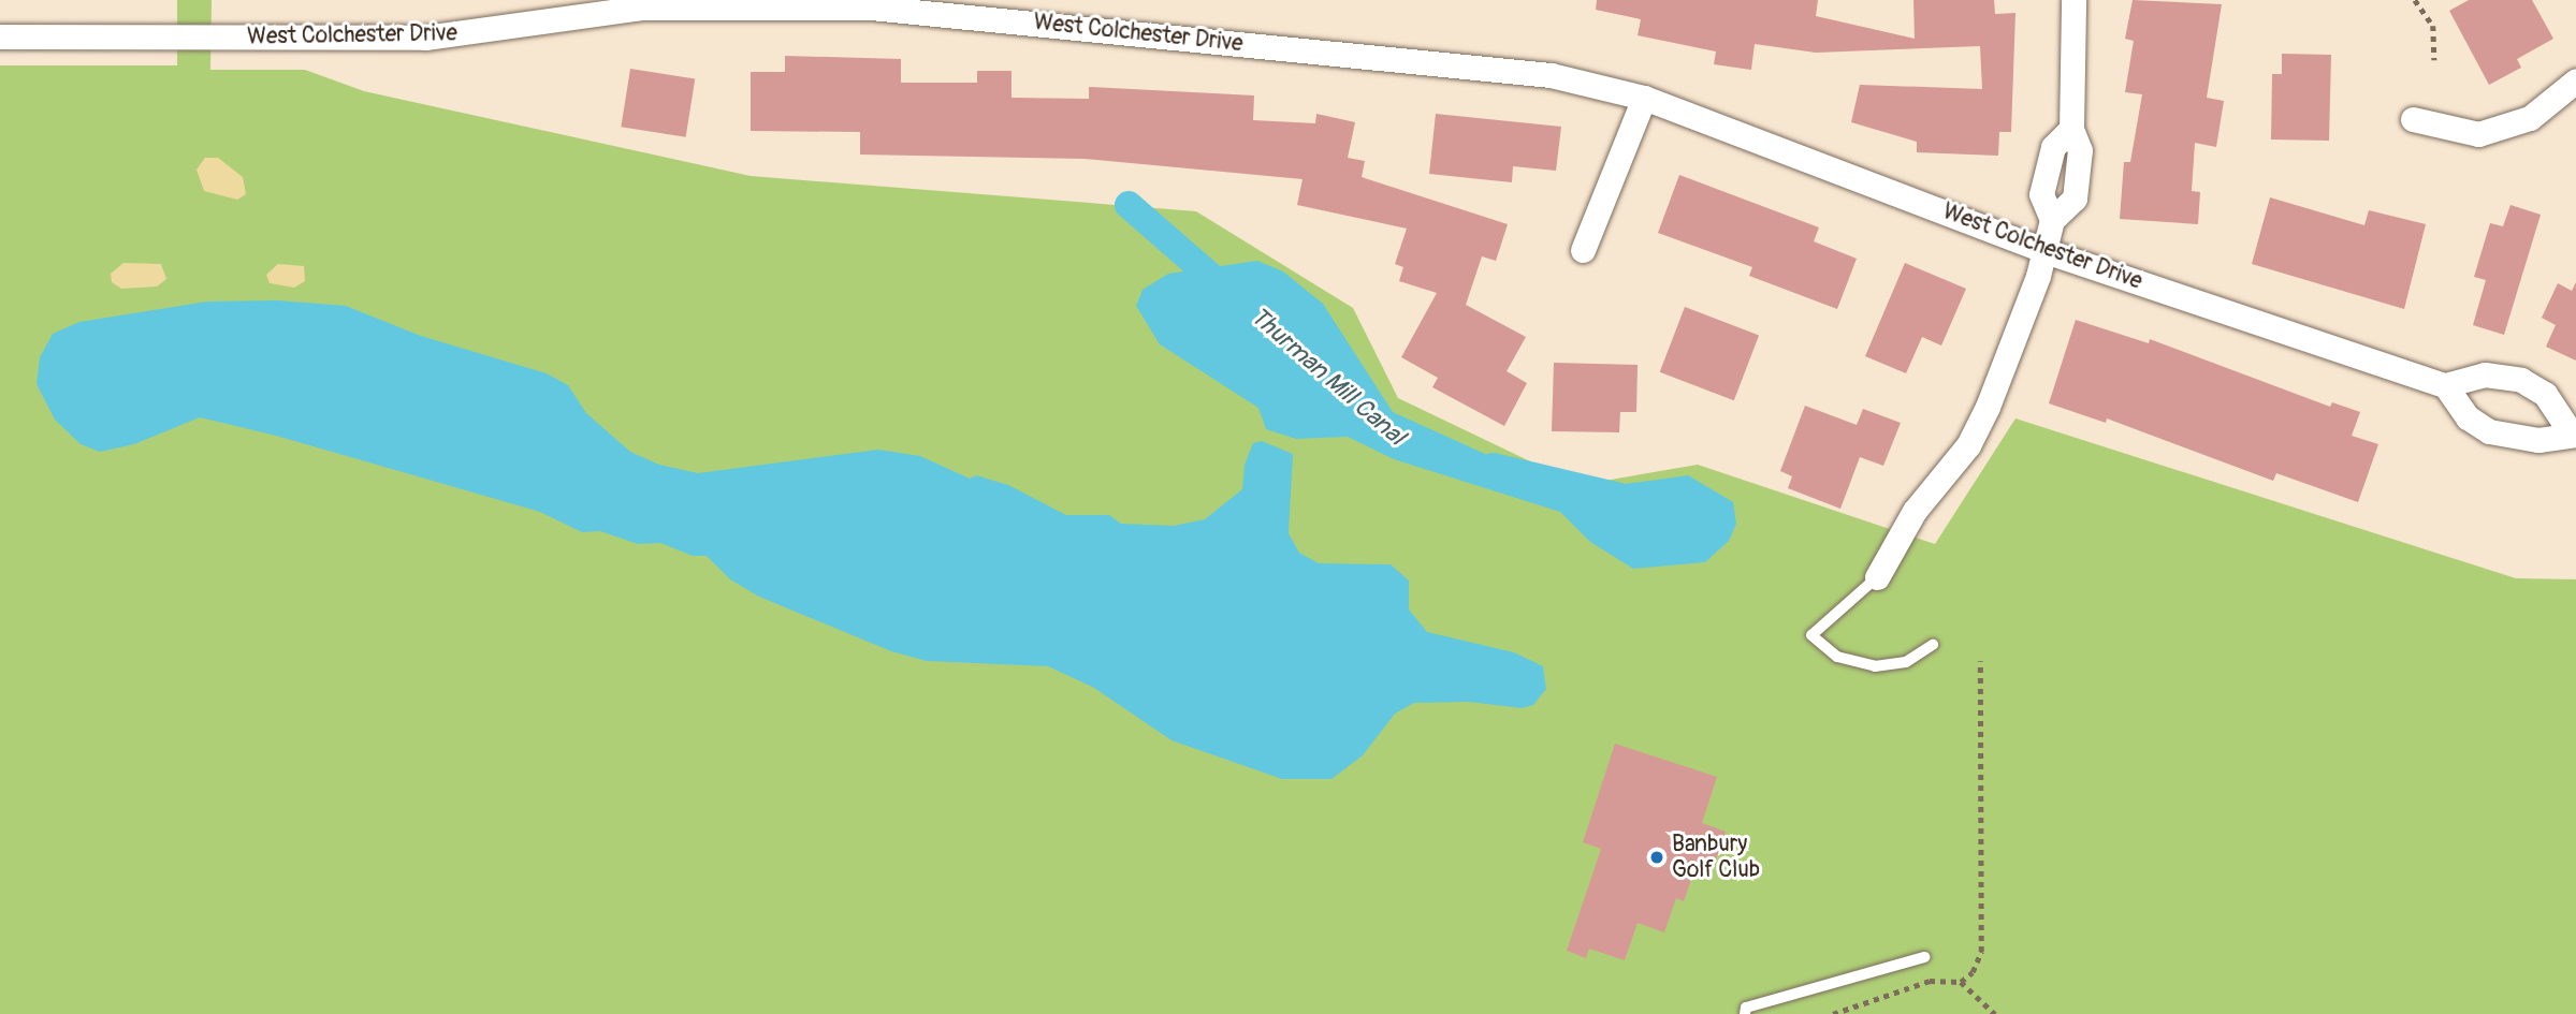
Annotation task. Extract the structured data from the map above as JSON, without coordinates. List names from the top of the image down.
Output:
{
  "streets": {
    "street": ["West Colchester Drive"]
  },
  "water": ["Thurman Mill Canal"],
  "places": ["Banbury Golf Club"]
}
